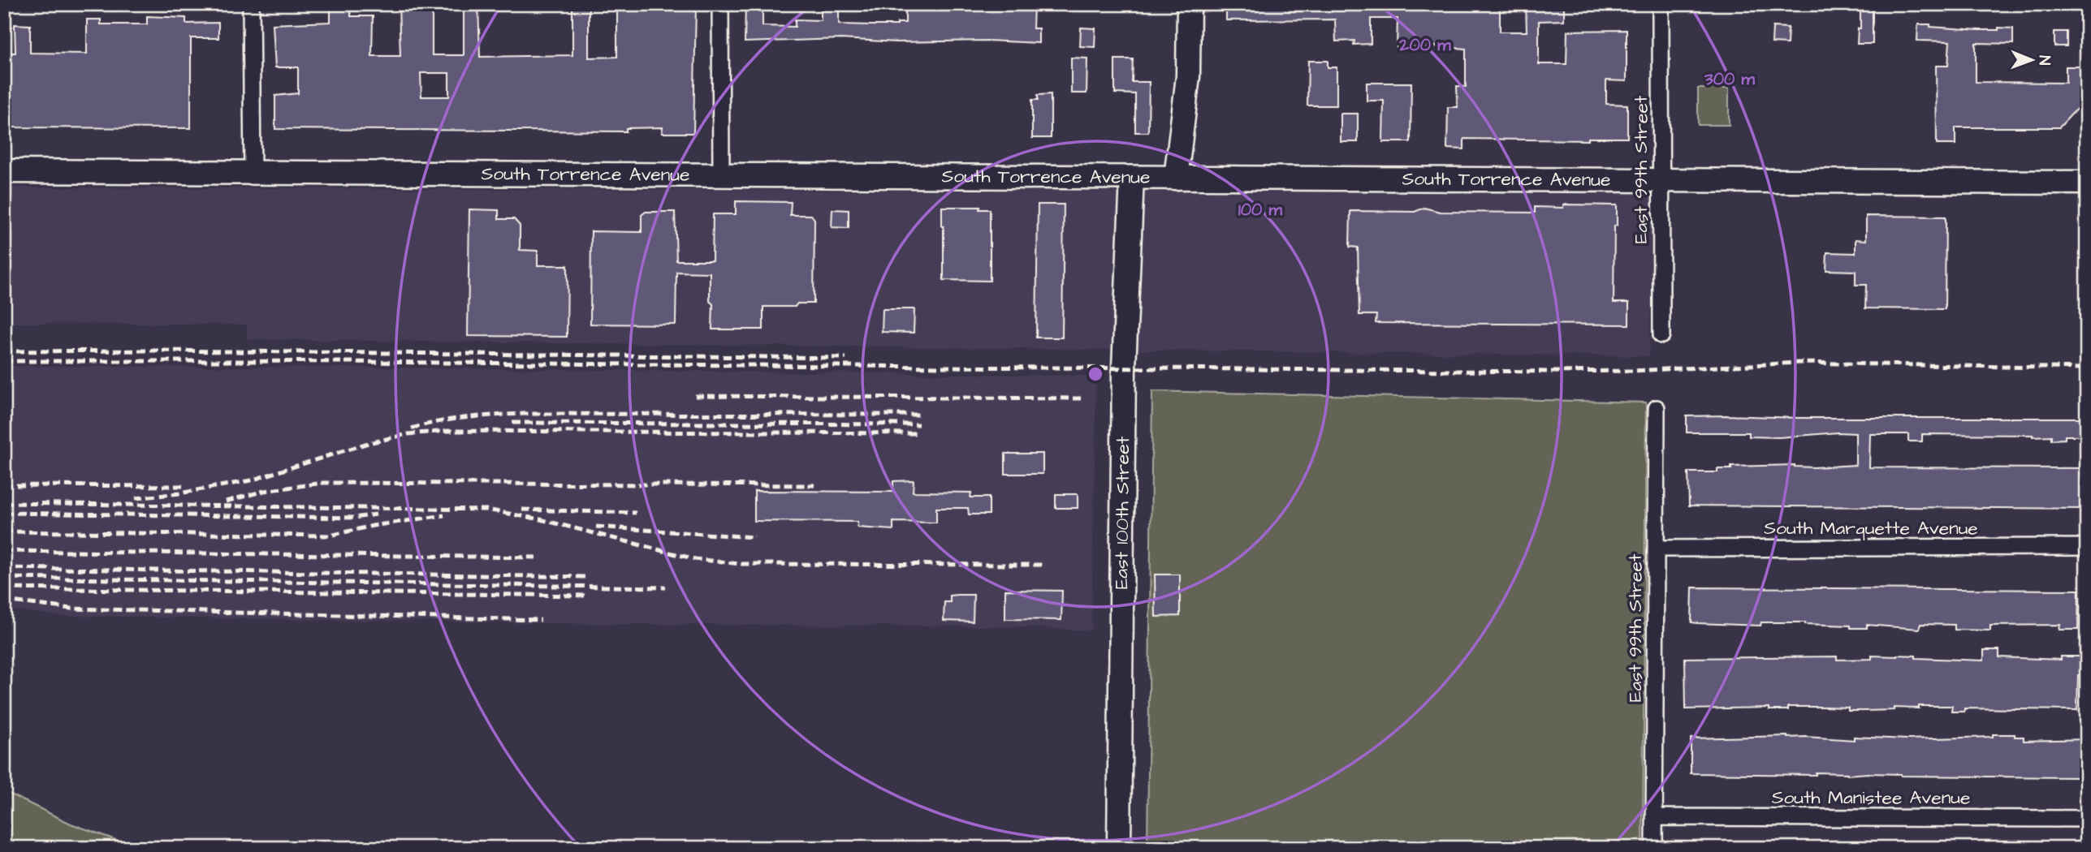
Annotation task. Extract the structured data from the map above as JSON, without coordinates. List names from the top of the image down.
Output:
{
  "streets": {
    "main road": ["South Torrence Avenue", "East 100th Street"],
    "street": ["East 99th Street", "South Marquette Avenue", "South Manistee Avenue"]
  },
  "crossings": [
    ["East 99th Street", "South Torrence Avenue"],
    ["East 99th Street", "South Marquette Avenue"],
    ["East 99th Street", "South Manistee Avenue"],
    ["South Torrence Avenue", "East 100th Street"]
  ],
  "north": "right",
  "rings": ["200 m", "300 m", "100 m"]
}
